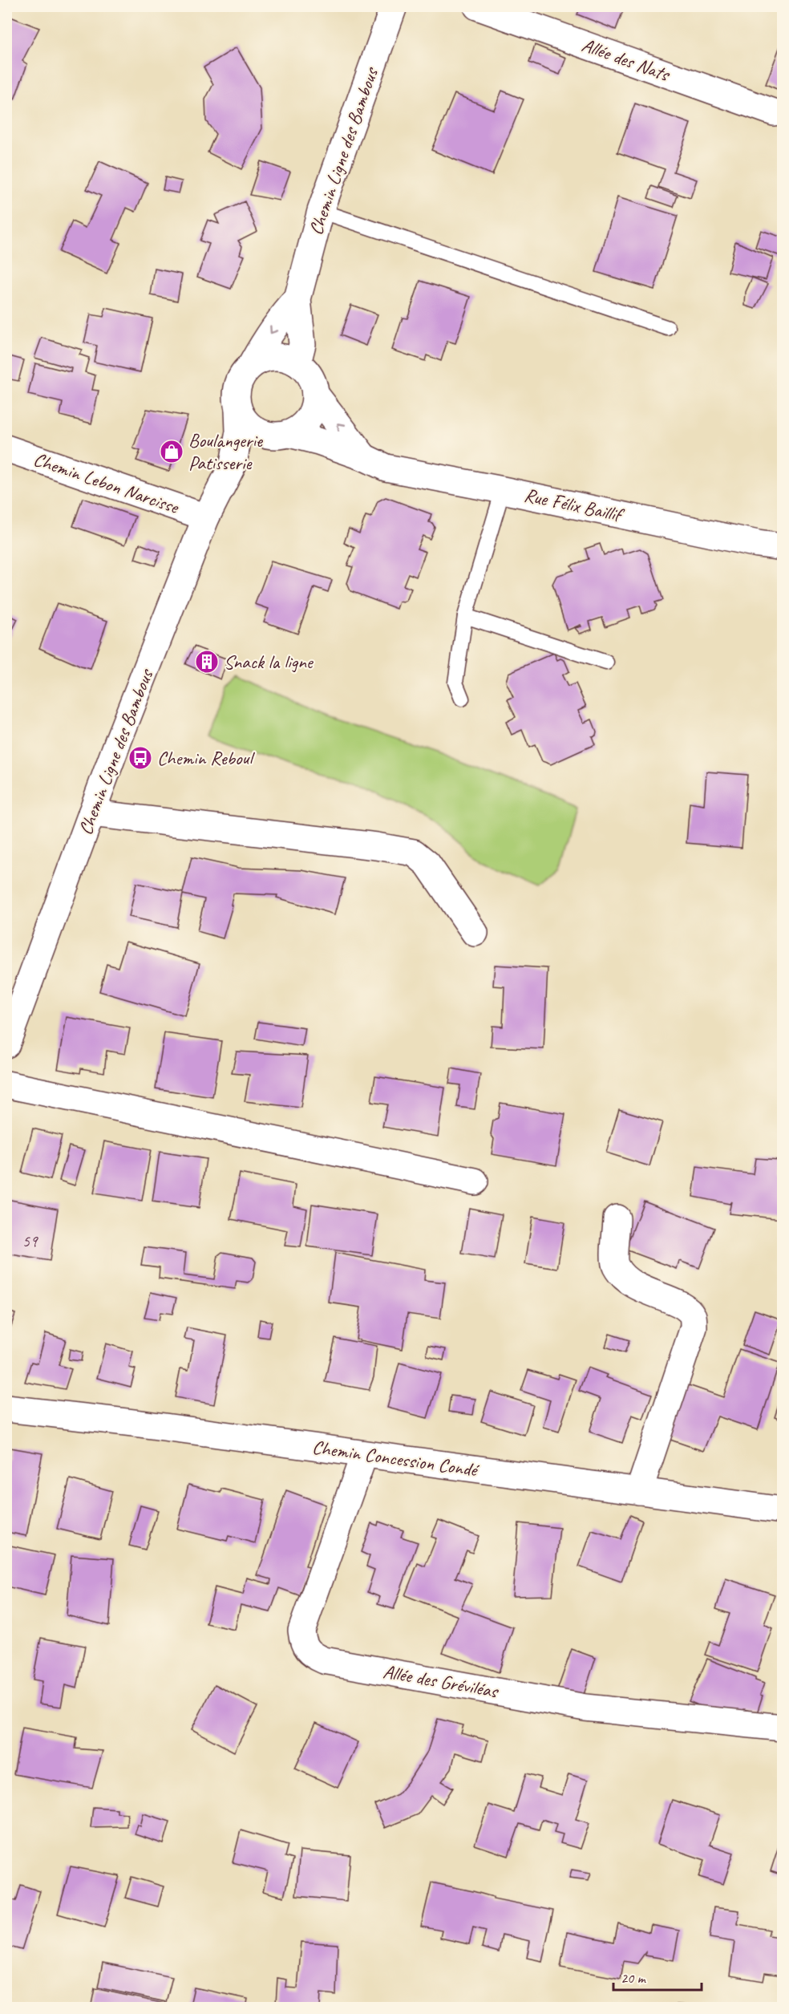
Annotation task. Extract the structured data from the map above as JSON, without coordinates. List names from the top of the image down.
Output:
{
  "streets": {
    "street": [
      "Allée des Nats",
      "Chemin Ligne des Bambous",
      "Chemin Lebon Narcisse",
      "Rue Félix Baillif",
      "Chemin Concession Condé",
      "Allée des Gréviléas"
    ]
  },
  "crossings": [
    ["Chemin Ligne des Bambous", "Chemin Lebon Narcisse"],
    ["Chemin Ligne des Bambous", "Rue Félix Baillif"],
    ["Chemin Concession Condé", "Allée des Gréviléas"]
  ],
  "places": {
    "shop": ["Boulangerie Patisserie"],
    "building": ["Snack la ligne"],
    "bus stop": ["Chemin Reboul"]
  },
  "house_numbers": ["59"],
  "scale_bar": "20 m"
}
